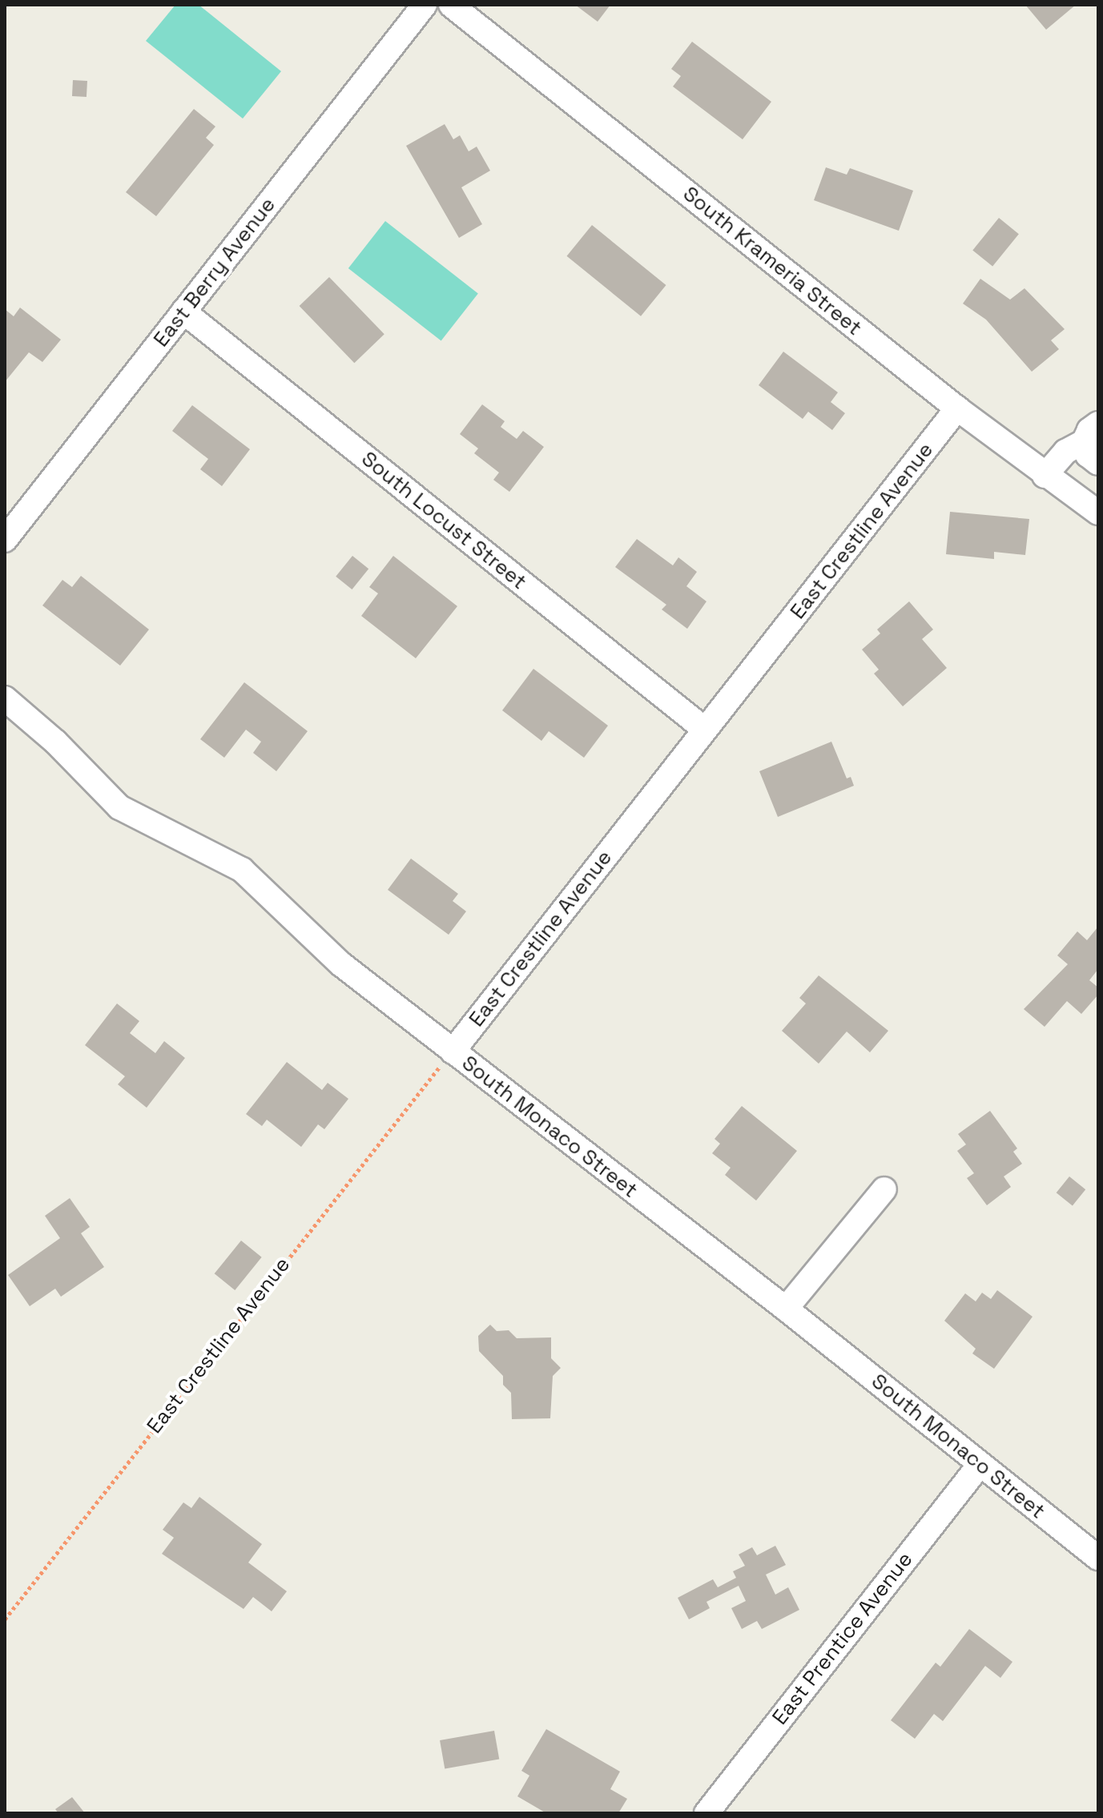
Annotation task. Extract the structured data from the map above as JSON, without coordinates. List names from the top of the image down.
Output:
{
  "streets": {
    "street": [
      "South Krameria Street",
      "East Berry Avenue",
      "South Locust Street",
      "East Crestline Avenue",
      "South Monaco Street",
      "East Prentice Avenue"
    ]
  },
  "crossings": [
    ["South Krameria Street", "East Crestline Avenue"],
    ["East Berry Avenue", "South Locust Street"],
    ["South Locust Street", "East Crestline Avenue"],
    ["East Crestline Avenue", "South Monaco Street"],
    ["South Monaco Street", "East Prentice Avenue"]
  ]
}
